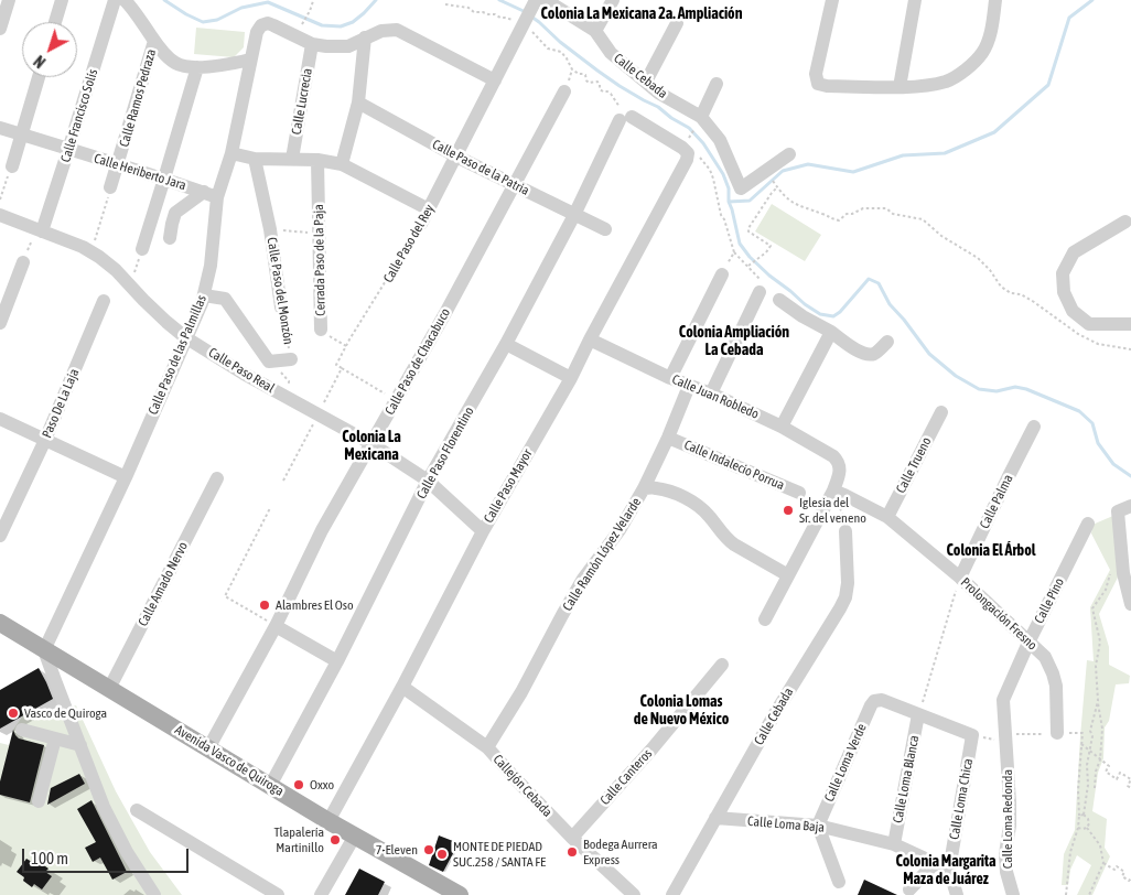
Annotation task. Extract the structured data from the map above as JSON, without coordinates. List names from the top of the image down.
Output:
{
  "streets": {
    "main road": ["Avenida Vasco de Quiroga"],
    "street": [
      "Calle Cebada",
      "Calle Ramos Pedraza",
      "Calle Lucrecia",
      "Calle Francisco Solís",
      "Calle Paso de la Patria",
      "Calle Heriberto Jara",
      "Calle Paso del Rey",
      "Cerrada Paso de la Paja",
      "Calle Paso del Monzón",
      "Calle Paso de las Palmillas",
      "Calle Paso de Chacabuco",
      "Calle Paso Real",
      "Calle Juan Robledo",
      "Paso De La Laja",
      "Calle Paso Florentino",
      "Calle Indalecio Porrua",
      "Calle Trueno",
      "Calle Paso Mayor",
      "Calle Palma",
      "Calle Ramón López Velarde",
      "Calle Amado Nervo",
      "Calle Pino",
      "Prolongación Fresno",
      "Calle Loma Verde",
      "Calle Canteros",
      "Calle Loma Blanca",
      "Callejón Cebada",
      "Calle Loma Chica",
      "Calle Loma Redonda",
      "Calle Loma Baja"
    ]
  },
  "crossings": [
    ["Calle Cebada", "Calle Paso del Rey"],
    ["Calle Cebada", "Calle Loma Baja"],
    ["Calle Ramos Pedraza", "Calle Heriberto Jara"],
    ["Calle Lucrecia", "Calle Paso de las Palmillas"],
    ["Calle Francisco Solís", "Calle Heriberto Jara"],
    ["Calle Francisco Solís", "Calle Paso Real"],
    ["Calle Paso de la Patria", "Calle Paso del Rey"],
    ["Calle Paso de la Patria", "Calle Paso de Chacabuco"],
    ["Calle Paso de la Patria", "Calle Paso Florentino"],
    ["Calle Heriberto Jara", "Calle Paso de las Palmillas"],
    ["Calle Paso del Rey", "Cerrada Paso de la Paja"],
    ["Calle Paso del Rey", "Calle Paso Real"],
    ["Calle Paso del Monzón", "Calle Paso Real"],
    ["Calle Paso de las Palmillas", "Calle Paso Real"],
    ["Calle Paso de las Palmillas", "Avenida Vasco de Quiroga"],
    ["Calle Paso de Chacabuco", "Calle Paso Real"],
    ["Calle Paso de Chacabuco", "Avenida Vasco de Quiroga"],
    ["Calle Paso Real", "Calle Paso Florentino"],
    ["Calle Paso Real", "Calle Paso Mayor"],
    ["Calle Juan Robledo", "Calle Paso Mayor"],
    ["Calle Juan Robledo", "Calle Ramón López Velarde"],
    ["Calle Juan Robledo", "Prolongación Fresno"],
    ["Calle Paso Florentino", "Calle Paso Mayor"],
    ["Calle Paso Florentino", "Avenida Vasco de Quiroga"],
    ["Calle Indalecio Porrua", "Calle Ramón López Velarde"],
    ["Calle Trueno", "Prolongación Fresno"],
    ["Calle Paso Mayor", "Avenida Vasco de Quiroga"],
    ["Calle Paso Mayor", "Callejón Cebada"],
    ["Calle Palma", "Prolongación Fresno"],
    ["Calle Ramón López Velarde", "Callejón Cebada"],
    ["Calle Amado Nervo", "Avenida Vasco de Quiroga"],
    ["Calle Pino", "Prolongación Fresno"],
    ["Calle Pino", "Calle Loma Redonda"],
    ["Calle Loma Verde", "Calle Loma Blanca"],
    ["Calle Loma Verde", "Calle Loma Baja"],
    ["Calle Canteros", "Callejón Cebada"],
    ["Calle Loma Blanca", "Calle Loma Baja"],
    ["Calle Loma Chica", "Calle Loma Baja"]
  ],
  "districts": [
    "Colonia La Mexicana 2a. Ampliación",
    "Colonia Ampliación La Cebada",
    "Colonia La Mexicana",
    "Colonia El Árbol",
    "Colonia Lomas de Nuevo México",
    "Colonia Margarita Maza de Juárez"
  ],
  "places": [
    "Iglesia del Sr. del veneno",
    "Alambres El Oso",
    "Vasco de Quiroga",
    "Oxxo",
    "Tlapalería Martinillo",
    "7-Eleven",
    "Bodega Aurrera Express",
    "MONTE DE PIEDAD SUC.258 / SANTA FE"
  ],
  "scale_bar": "100 m",
  "north": "bottom left"
}
